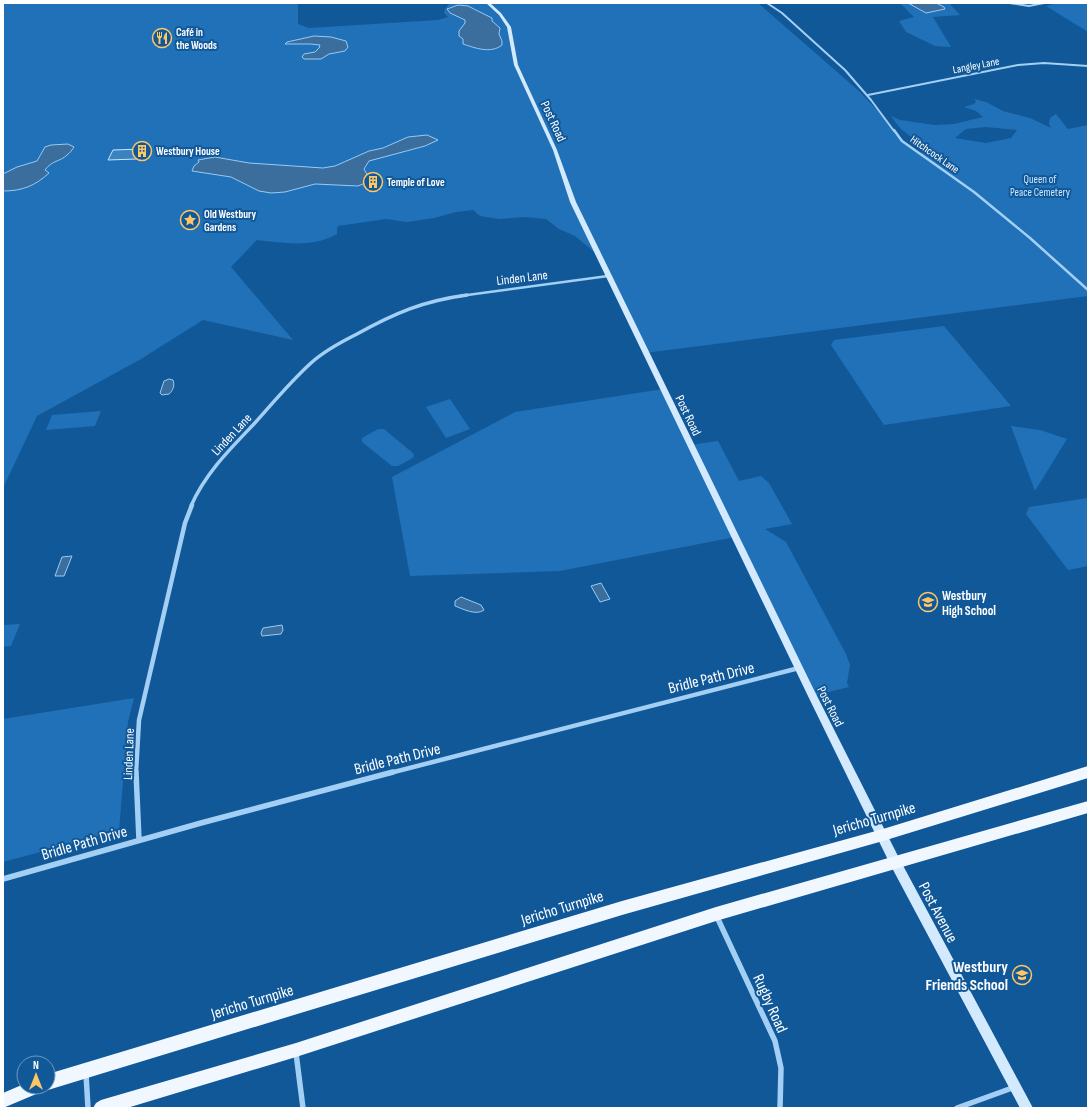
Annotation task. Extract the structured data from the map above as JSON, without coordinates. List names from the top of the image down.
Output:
{
  "streets": {
    "main road": ["Post Road", "Jericho Turnpike", "Post Avenue"],
    "street": [
      "Langley Lane",
      "Hitchcock Lane",
      "Linden Lane",
      "Bridle Path Drive",
      "Rugby Road"
    ]
  },
  "crossings": [
    ["Langley Lane", "Hitchcock Lane"],
    ["Post Road", "Linden Lane"],
    ["Post Road", "Bridle Path Drive"],
    ["Post Road", "Jericho Turnpike"],
    ["Post Road", "Post Avenue"],
    ["Linden Lane", "Bridle Path Drive"],
    ["Jericho Turnpike", "Post Avenue"]
  ],
  "parks": ["Queen of Peace Cemetery"],
  "places": {
    "restaurant": ["Café in the Woods"],
    "building": ["Westbury House", "Temple of Love"],
    "place": ["Old Westbury Gardens"],
    "school or university": ["Westbury High School", "Westbury Friends School"]
  },
  "north": "top"
}
